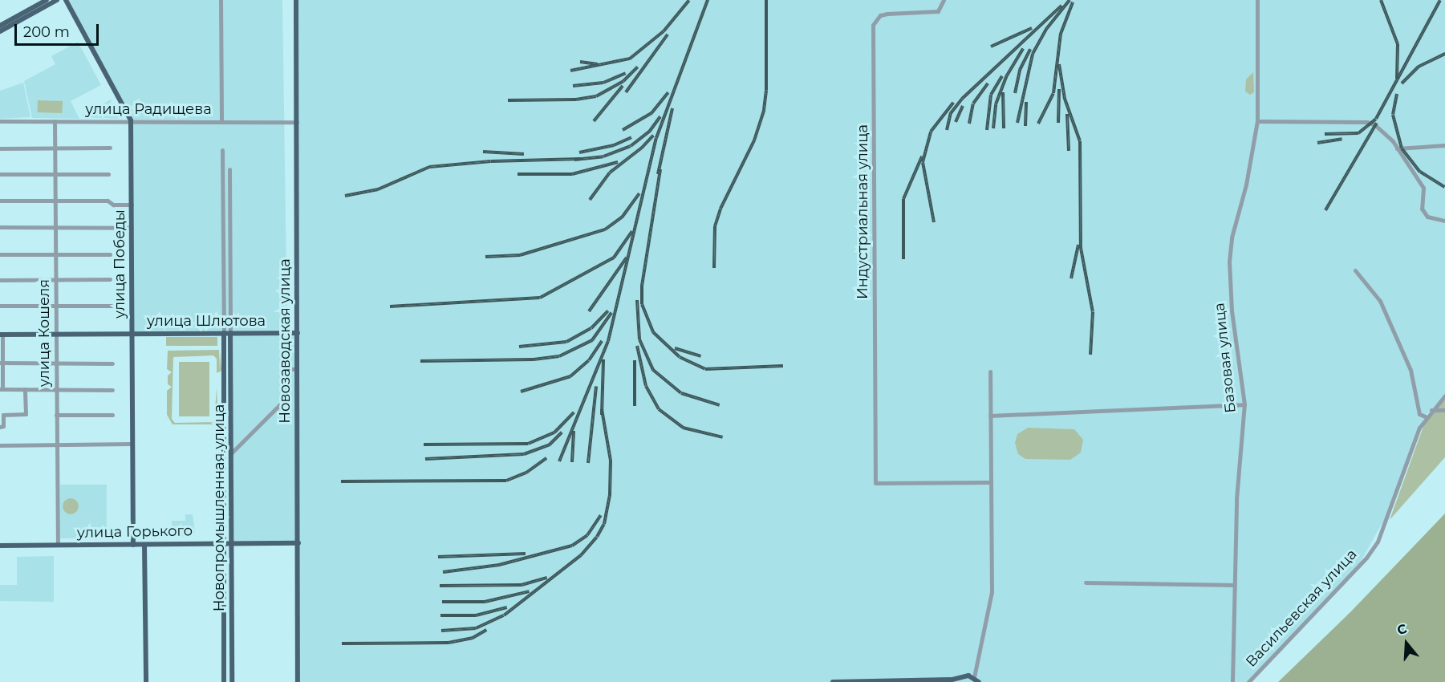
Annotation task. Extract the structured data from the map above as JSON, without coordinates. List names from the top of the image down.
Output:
{
  "streets": {
    "main road": [
      "улица Победы",
      "улица Шлютова",
      "Новозаводская улица",
      "Новопромышленная улица",
      "улица Горького"
    ],
    "street": [
      "улица Радищева",
      "Индустриальная улица",
      "улица Кошеля",
      "Базовая улица",
      "Васильевская улица"
    ]
  },
  "crossings": [
    ["улица Радищева", "улица Победы"],
    ["улица Радищева", "улица Кошеля"],
    ["улица Радищева", "Новозаводская улица"],
    ["улица Победы", "улица Шлютова"],
    ["улица Победы", "улица Горького"],
    ["улица Шлютова", "улица Кошеля"],
    ["улица Шлютова", "Новозаводская улица"],
    ["улица Шлютова", "Новопромышленная улица"],
    ["улица Кошеля", "улица Горького"],
    ["Новозаводская улица", "улица Горького"],
    ["Новопромышленная улица", "улица Горького"]
  ],
  "scale_bar": "200 m",
  "north": "top"
}
